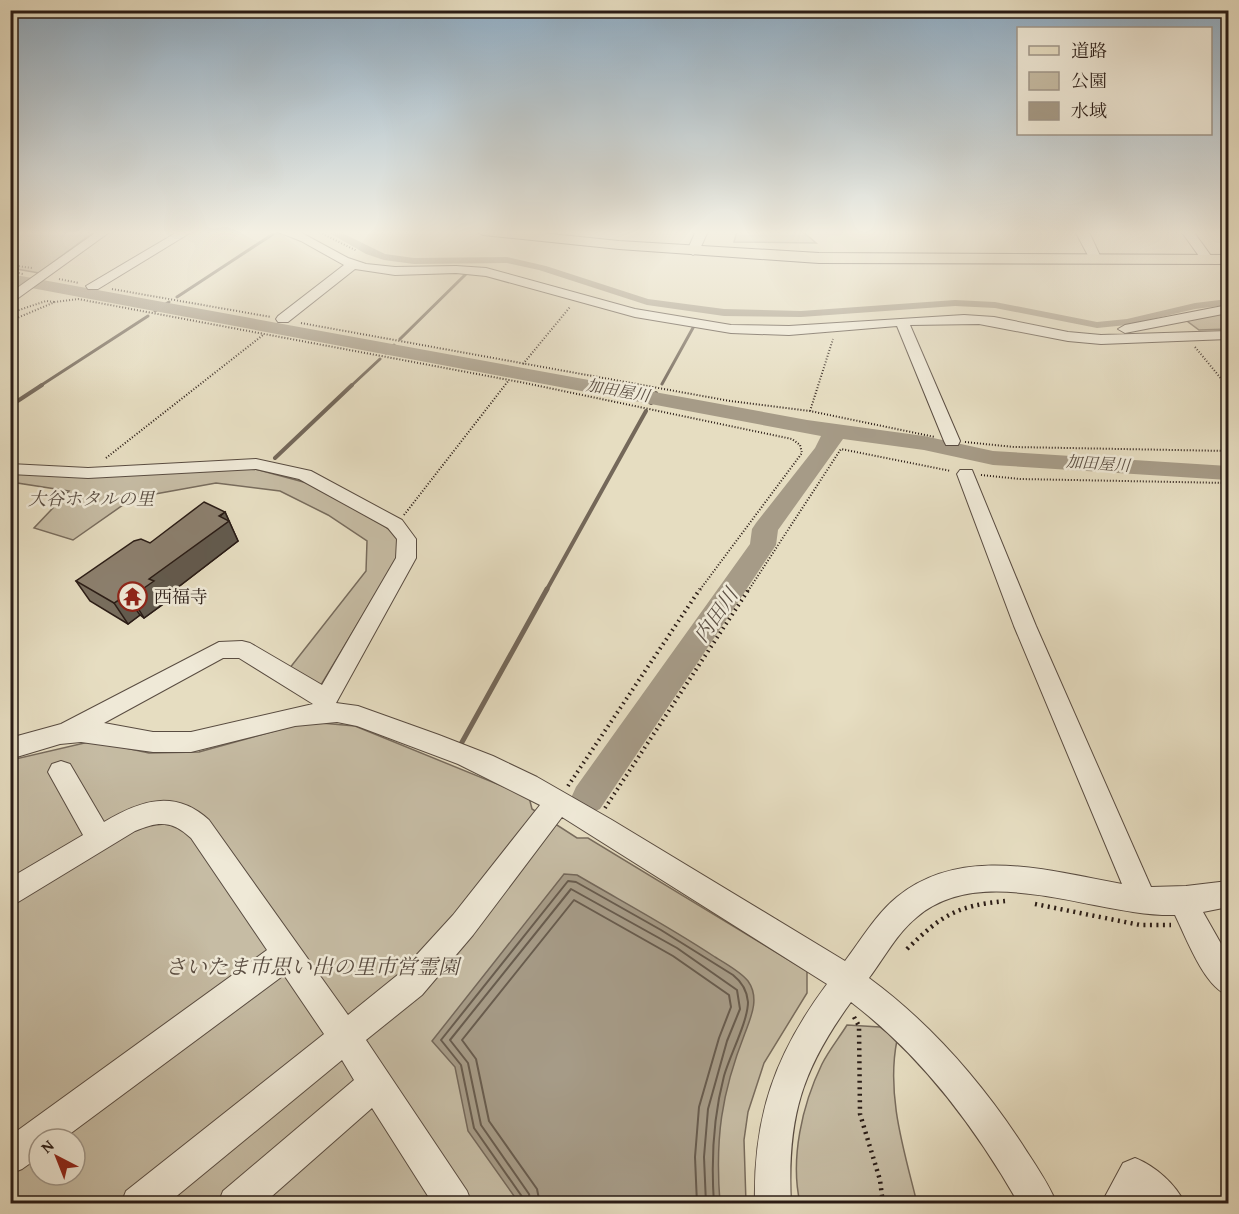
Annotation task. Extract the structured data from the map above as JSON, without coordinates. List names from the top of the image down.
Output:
{
  "water": ["加田屋川", "内田川"],
  "parks": ["大谷ホタルの里", "さいたま市思い出の里市営霊園"],
  "places": {
    "temple": ["西福寺"]
  },
  "legend": ["道路", "公園", "水域"],
  "north": "top left"
}
